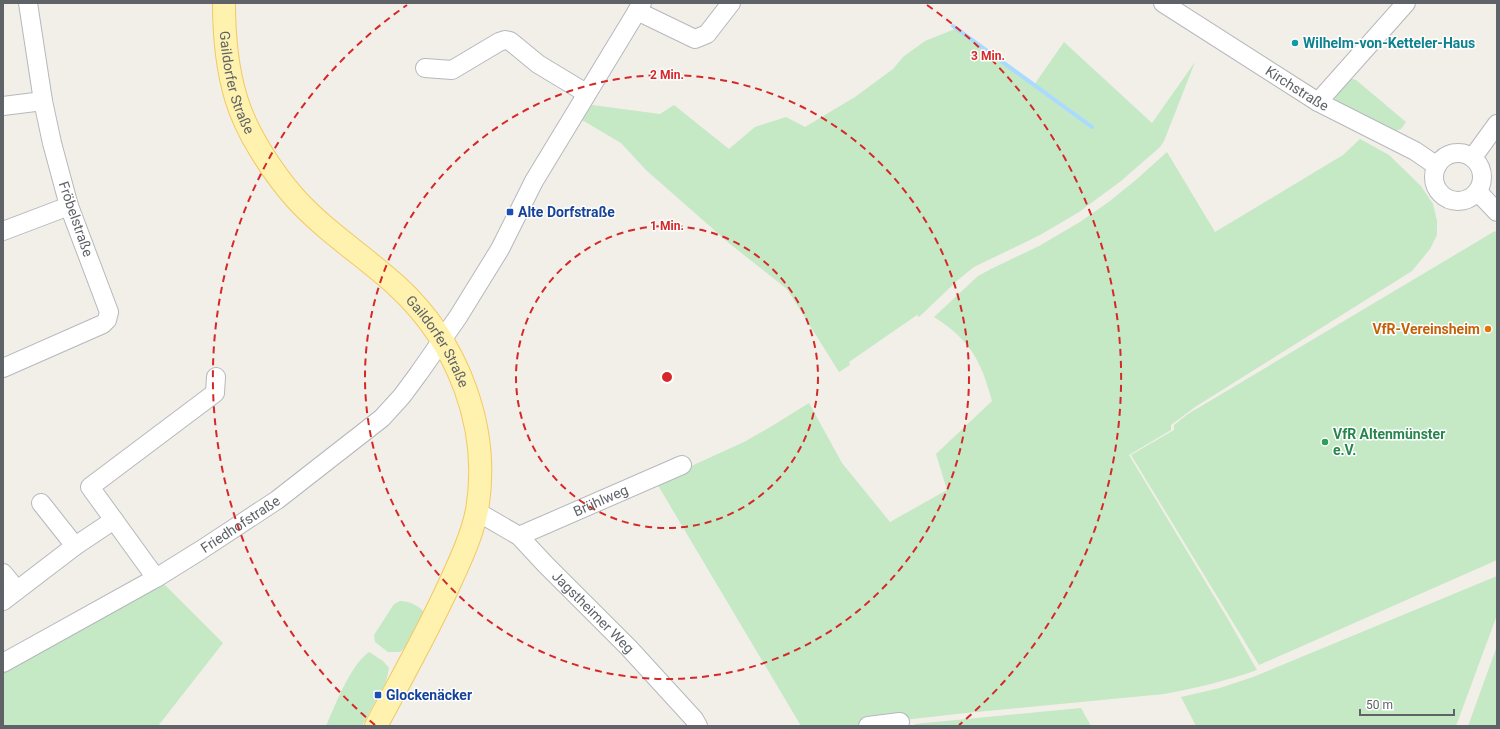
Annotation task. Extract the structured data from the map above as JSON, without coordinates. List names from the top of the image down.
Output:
{
  "streets": {
    "main road": ["Gaildorfer Straße"],
    "street": [
      "Kirchstraße",
      "Fröbelstraße",
      "Brühlweg",
      "Friedhofstraße",
      "Jagstheimer Weg"
    ]
  },
  "crossings": [
    ["Gaildorfer Straße", "Friedhofstraße"],
    ["Gaildorfer Straße", "Jagstheimer Weg"],
    ["Brühlweg", "Jagstheimer Weg"]
  ],
  "places": {
    "other": ["Wilhelm-von-Ketteler-Haus", "VfR-Vereinsheim", "VfR Altenmünster e.V."],
    "transit": ["Alte Dorfstraße", "Glockenäcker"]
  },
  "scale_bar": "50 m",
  "rings": ["3 Min.", "2 Min.", "1 Min."]
}
